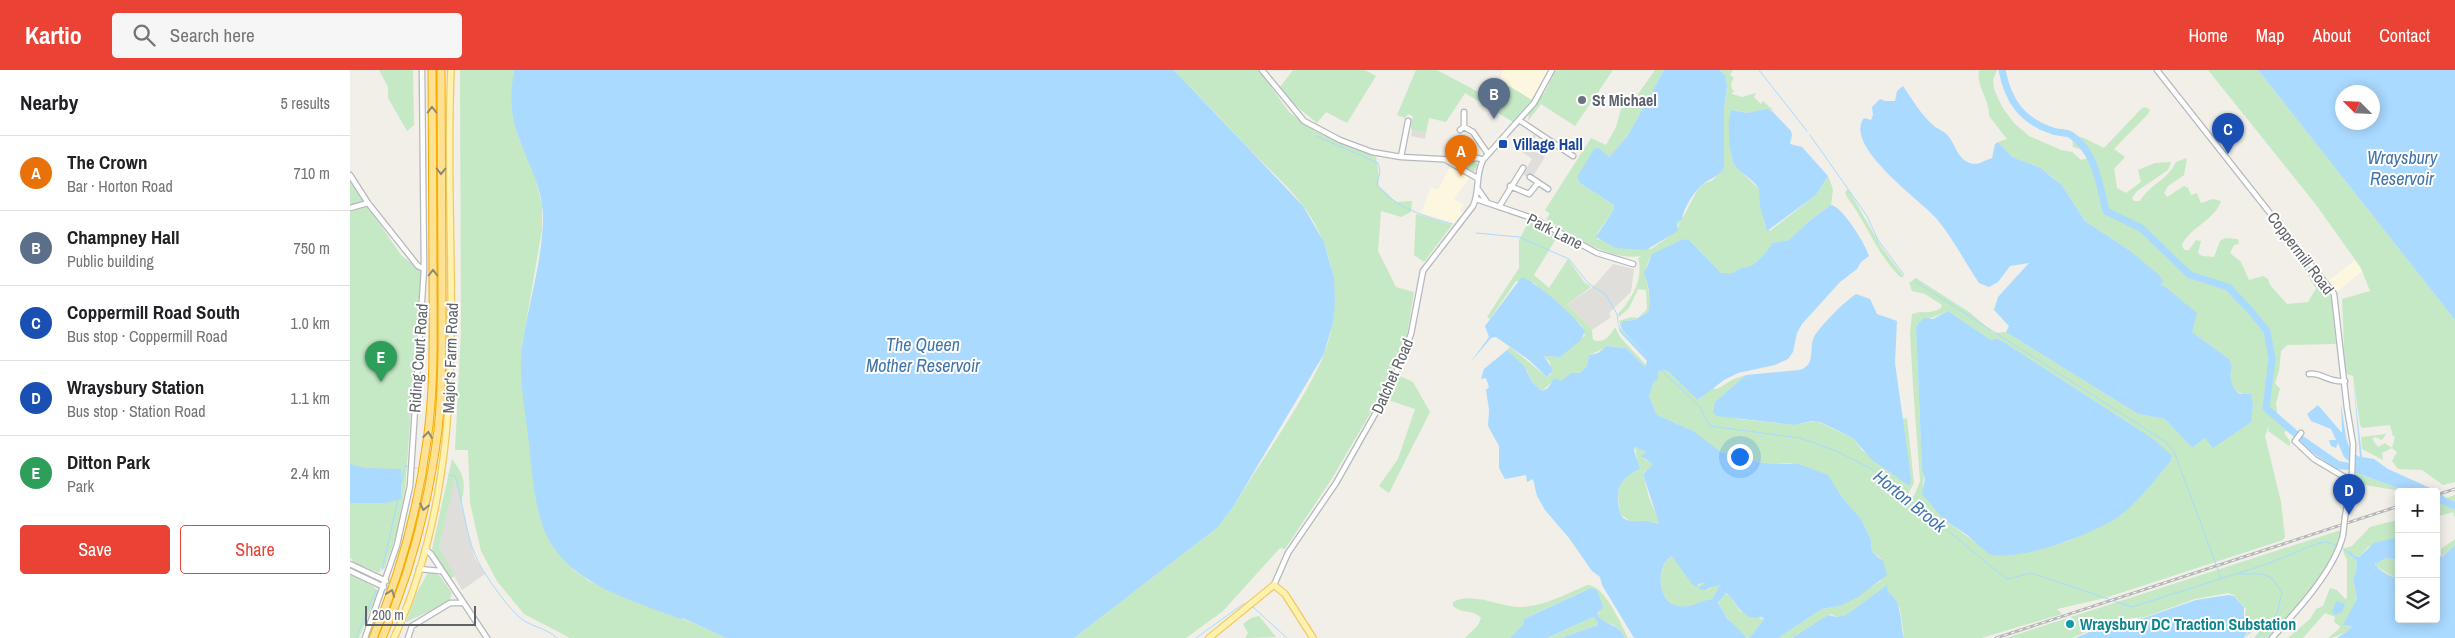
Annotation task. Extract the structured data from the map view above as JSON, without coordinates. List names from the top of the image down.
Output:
{
  "streets": {
    "main road": ["Major's Farm Road"],
    "street": [
      "Park Lane",
      "Coppermill Road",
      "Riding Court Road",
      "Datchet Road"
    ]
  },
  "crossings": [
    ["Park Lane", "Datchet Road"]
  ],
  "water": ["Wraysbury Reservoir", "The Queen Mother Reservoir", "Horton Brook"],
  "places": {
    "other": ["St Michael", "Wraysbury DC Traction Substation"],
    "transit": ["Village Hall"]
  },
  "scale_bar": "200 m",
  "north": "top left",
  "page": {
    "header": "Kartio",
    "search": "Search here",
    "nav": [
      "Home",
      "Map",
      "About",
      "Contact"
    ],
    "heading": ["Nearby", "5 results"],
    "pins": [
      "B",
      "C",
      "A",
      "E",
      "D"
    ],
    "list": [
      {
        "mark": "A",
        "name": "The Crown",
        "note": "Bar · Horton Road",
        "value": "710 m"
      },
      {
        "mark": "B",
        "name": "Champney Hall",
        "note": "Public building",
        "value": "750 m"
      },
      {
        "mark": "C",
        "name": "Coppermill Road South",
        "note": "Bus stop · Coppermill Road",
        "value": "1.0 km"
      },
      {
        "mark": "D",
        "name": "Wraysbury Station",
        "note": "Bus stop · Station Road",
        "value": "1.1 km"
      },
      {
        "mark": "E",
        "name": "Ditton Park",
        "note": "Park",
        "value": "2.4 km"
      }
    ],
    "map_buttons": ["+", "−"],
    "buttons": ["Save", "Share"],
    "scale": "200 m"
  }
}
